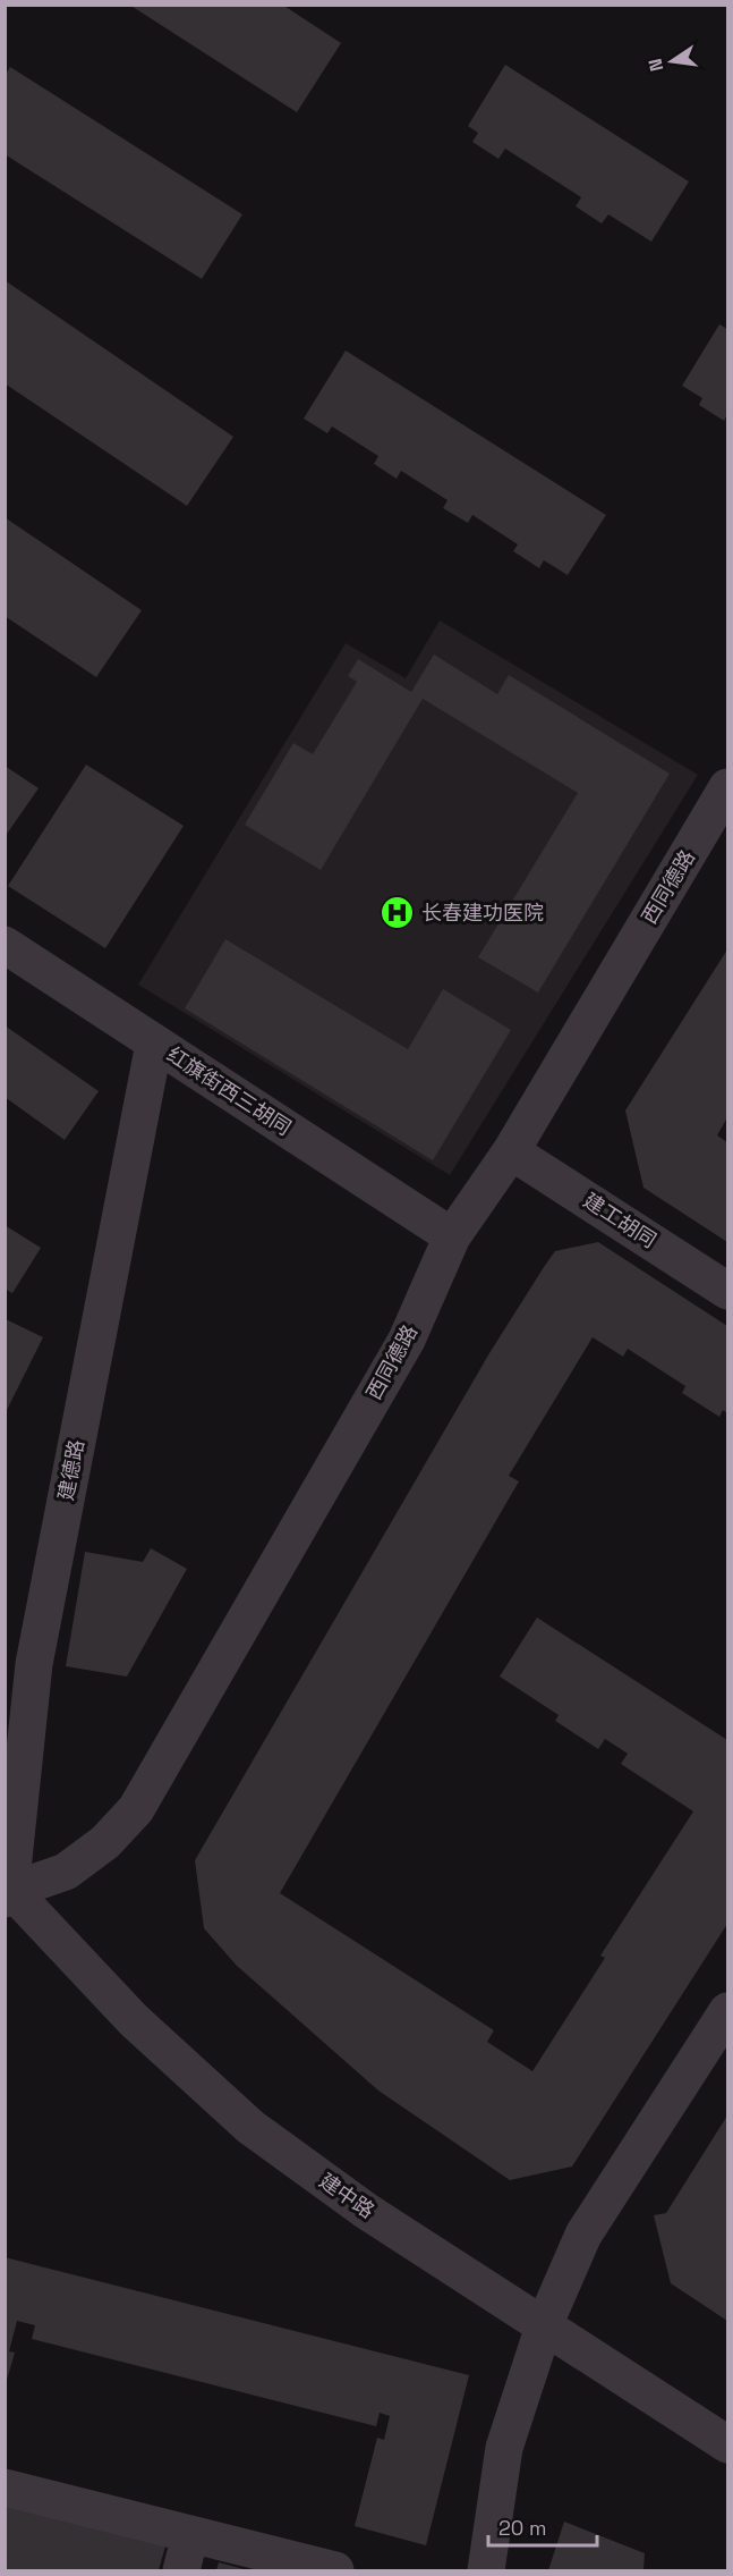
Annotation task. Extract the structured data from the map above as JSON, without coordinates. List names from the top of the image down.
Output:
{
  "streets": {
    "street": [
      "西同德路",
      "红旗街西三胡同",
      "建工胡同",
      "建德路",
      "建中路"
    ]
  },
  "crossings": [
    ["西同德路", "红旗街西三胡同"],
    ["西同德路", "建工胡同"],
    ["西同德路", "建德路"],
    ["西同德路", "建中路"],
    ["红旗街西三胡同", "建德路"],
    ["建德路", "建中路"]
  ],
  "places": {
    "hospital": ["长春建功医院"]
  },
  "scale_bar": "20 m",
  "north": "left"
}
